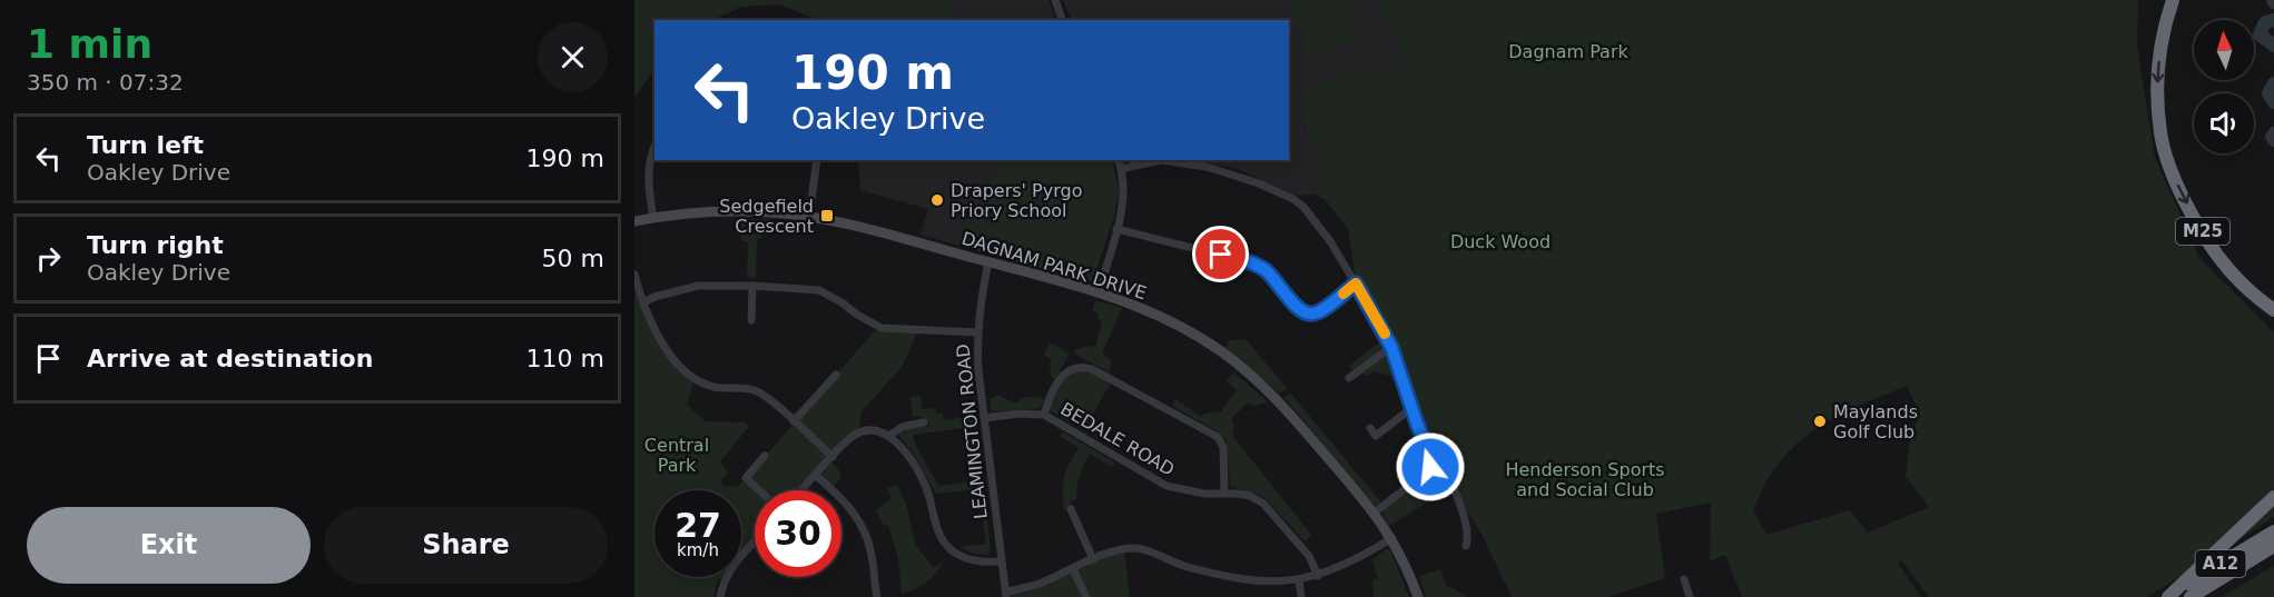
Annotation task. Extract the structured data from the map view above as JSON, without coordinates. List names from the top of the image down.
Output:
{
  "streets": {
    "highway": ["M25", "A12"],
    "street": ["DAGNAM PARK DRIVE", "LEAMINGTON ROAD", "BEDALE ROAD"]
  },
  "crossings": [
    ["DAGNAM PARK DRIVE", "LEAMINGTON ROAD"],
    ["LEAMINGTON ROAD", "BEDALE ROAD"]
  ],
  "parks": [
    "Dagnam Park",
    "Duck Wood",
    "Central Park",
    "Henderson Sports and Social Club"
  ],
  "places": {
    "other": ["Drapers' Pyrgo Priory School", "Maylands Golf Club"],
    "transit": ["Sedgefield Crescent"]
  },
  "north": "top",
  "page": {
    "heading": ["1 min", "350 m · 07:32"],
    "turn": ["190 m", "Oakley Drive"],
    "list": [
      {
        "name": "Turn left",
        "note": "Oakley Drive",
        "value": "190 m"
      },
      {
        "name": "Turn right",
        "note": "Oakley Drive",
        "value": "50 m"
      },
      {
        "name": "Arrive at destination",
        "value": "110 m"
      }
    ],
    "speed": "27 km/h",
    "limit": "30",
    "buttons": ["Exit", "Share"]
  }
}
